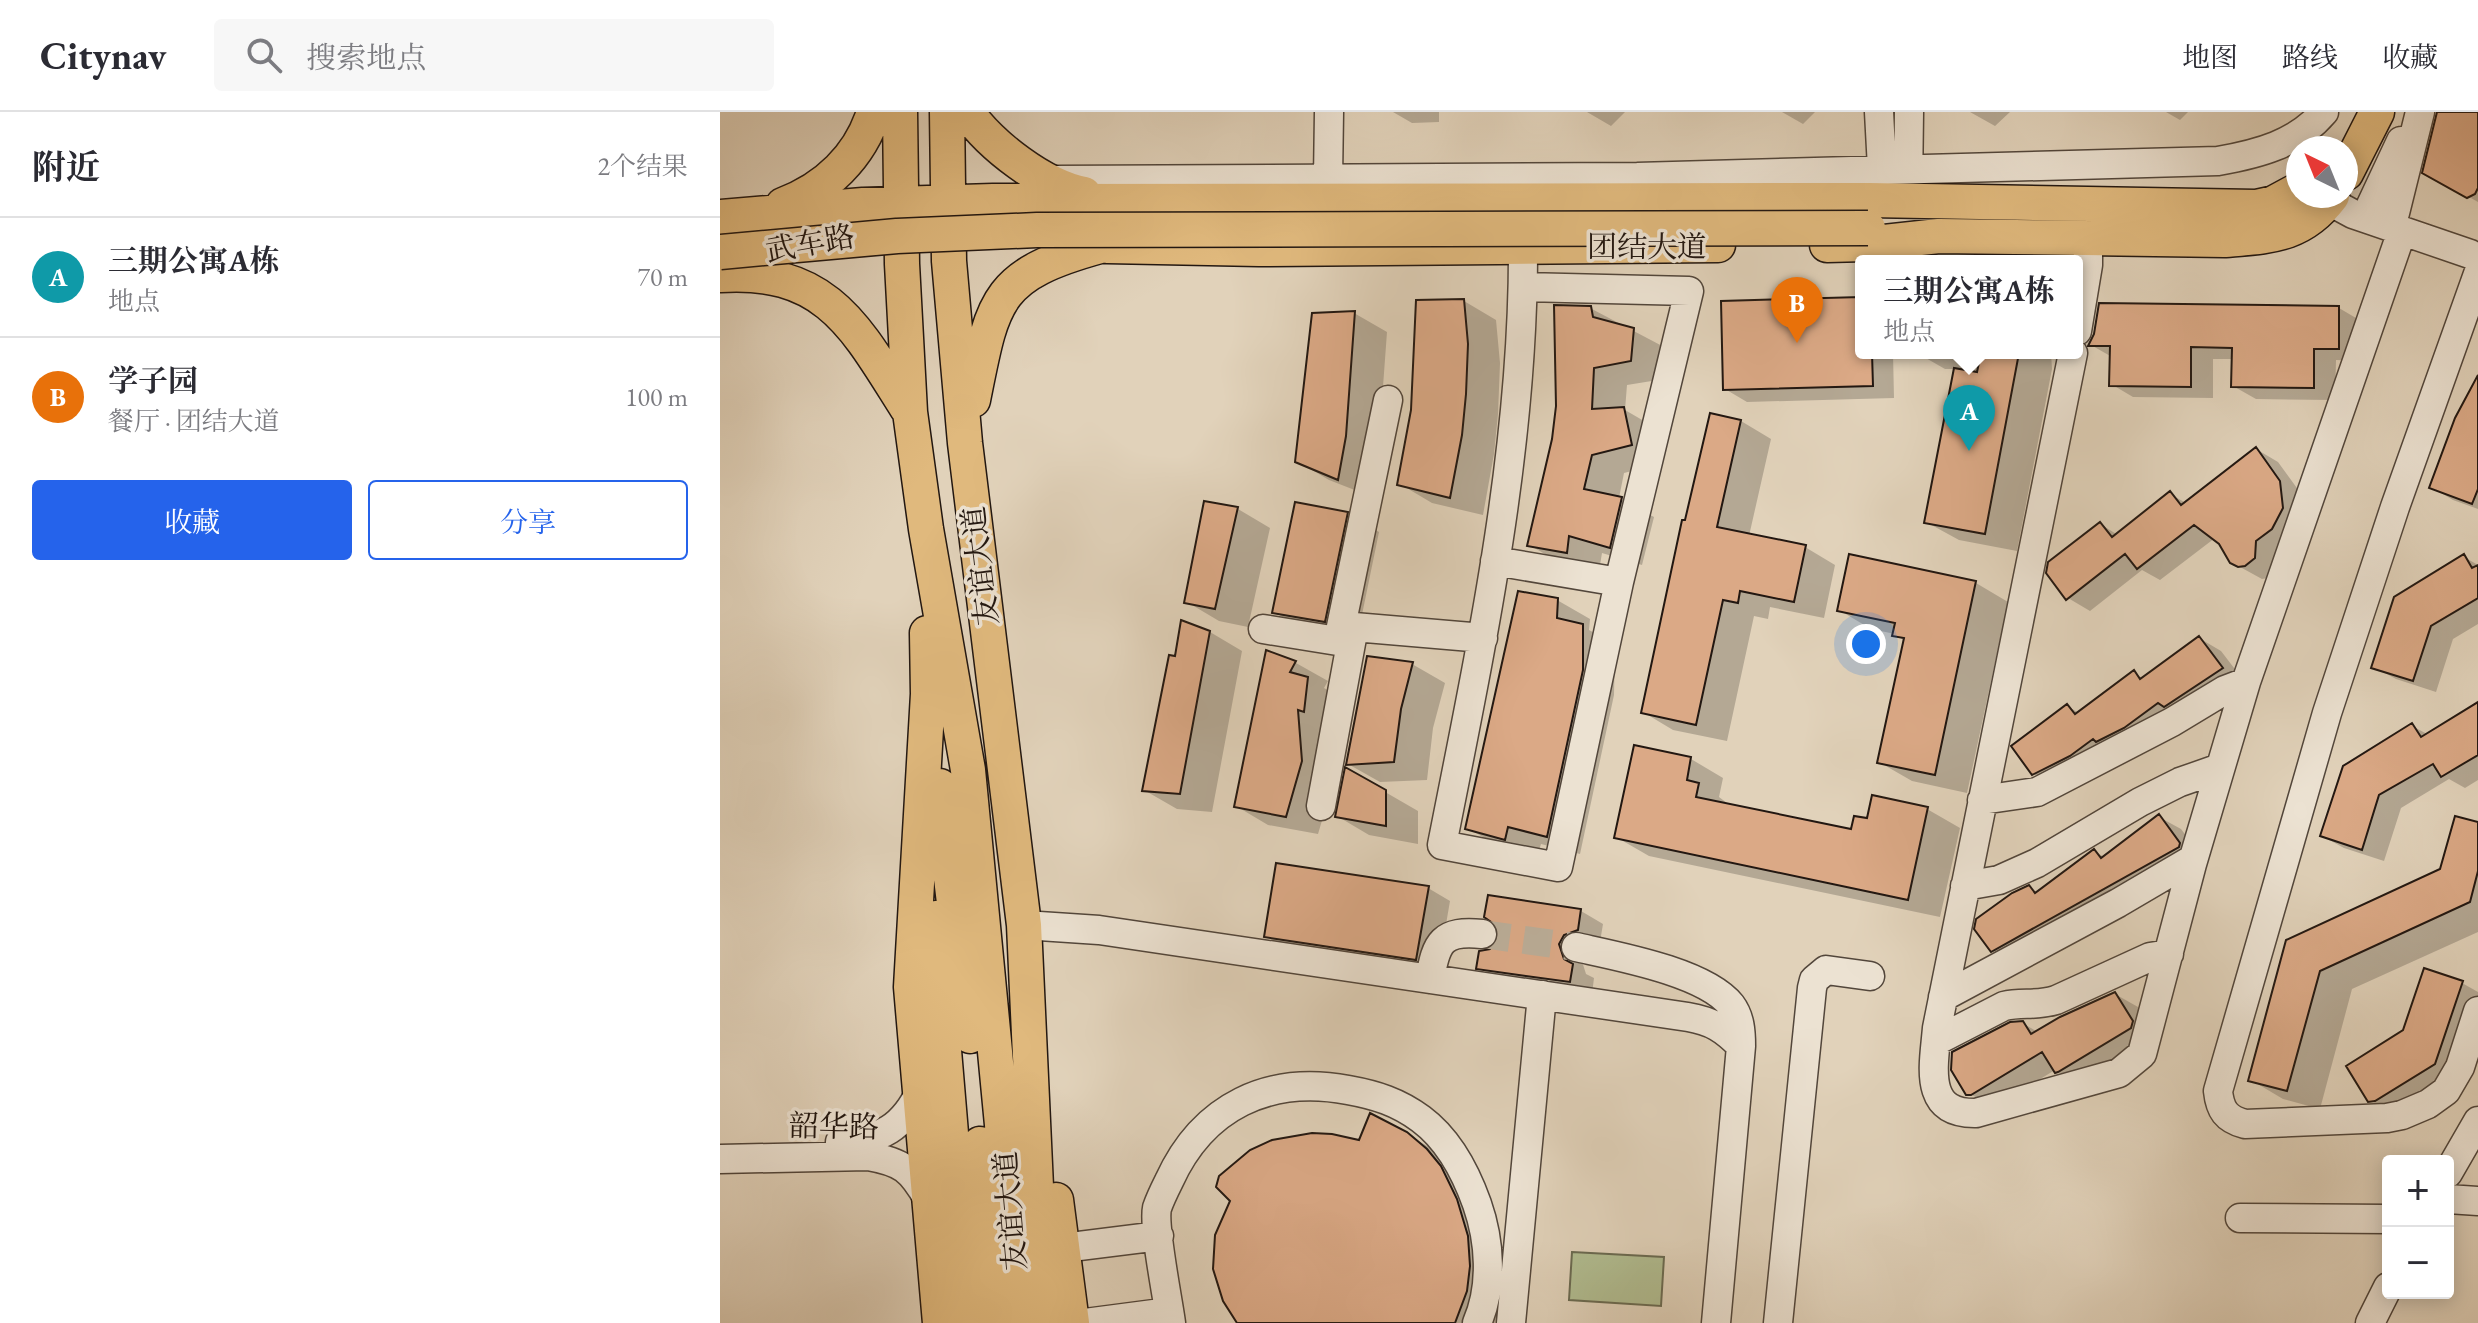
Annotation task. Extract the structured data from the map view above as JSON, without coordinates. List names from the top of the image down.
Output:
{
  "streets": {
    "main road": ["武车路", "团结大道", "友谊大道"],
    "street": ["韶华路"]
  },
  "crossings": [
    ["武车路", "友谊大道"],
    ["团结大道", "友谊大道"],
    ["友谊大道", "韶华路"]
  ],
  "north": "top left",
  "page": {
    "header": "Citynav",
    "search": "搜索地点",
    "nav": ["地图", "路线", "收藏"],
    "heading": ["附近", "2个结果"],
    "list": [
      {
        "mark": "A",
        "name": "三期公寓A栋",
        "note": "地点",
        "value": "70 m"
      },
      {
        "mark": "B",
        "name": "学子园",
        "note": "餐厅 · 团结大道",
        "value": "100 m"
      }
    ],
    "popup": ["三期公寓A栋", "地点"],
    "pins": ["B", "A"],
    "buttons": ["收藏", "分享"],
    "map_buttons": ["+", "−"]
  }
}
